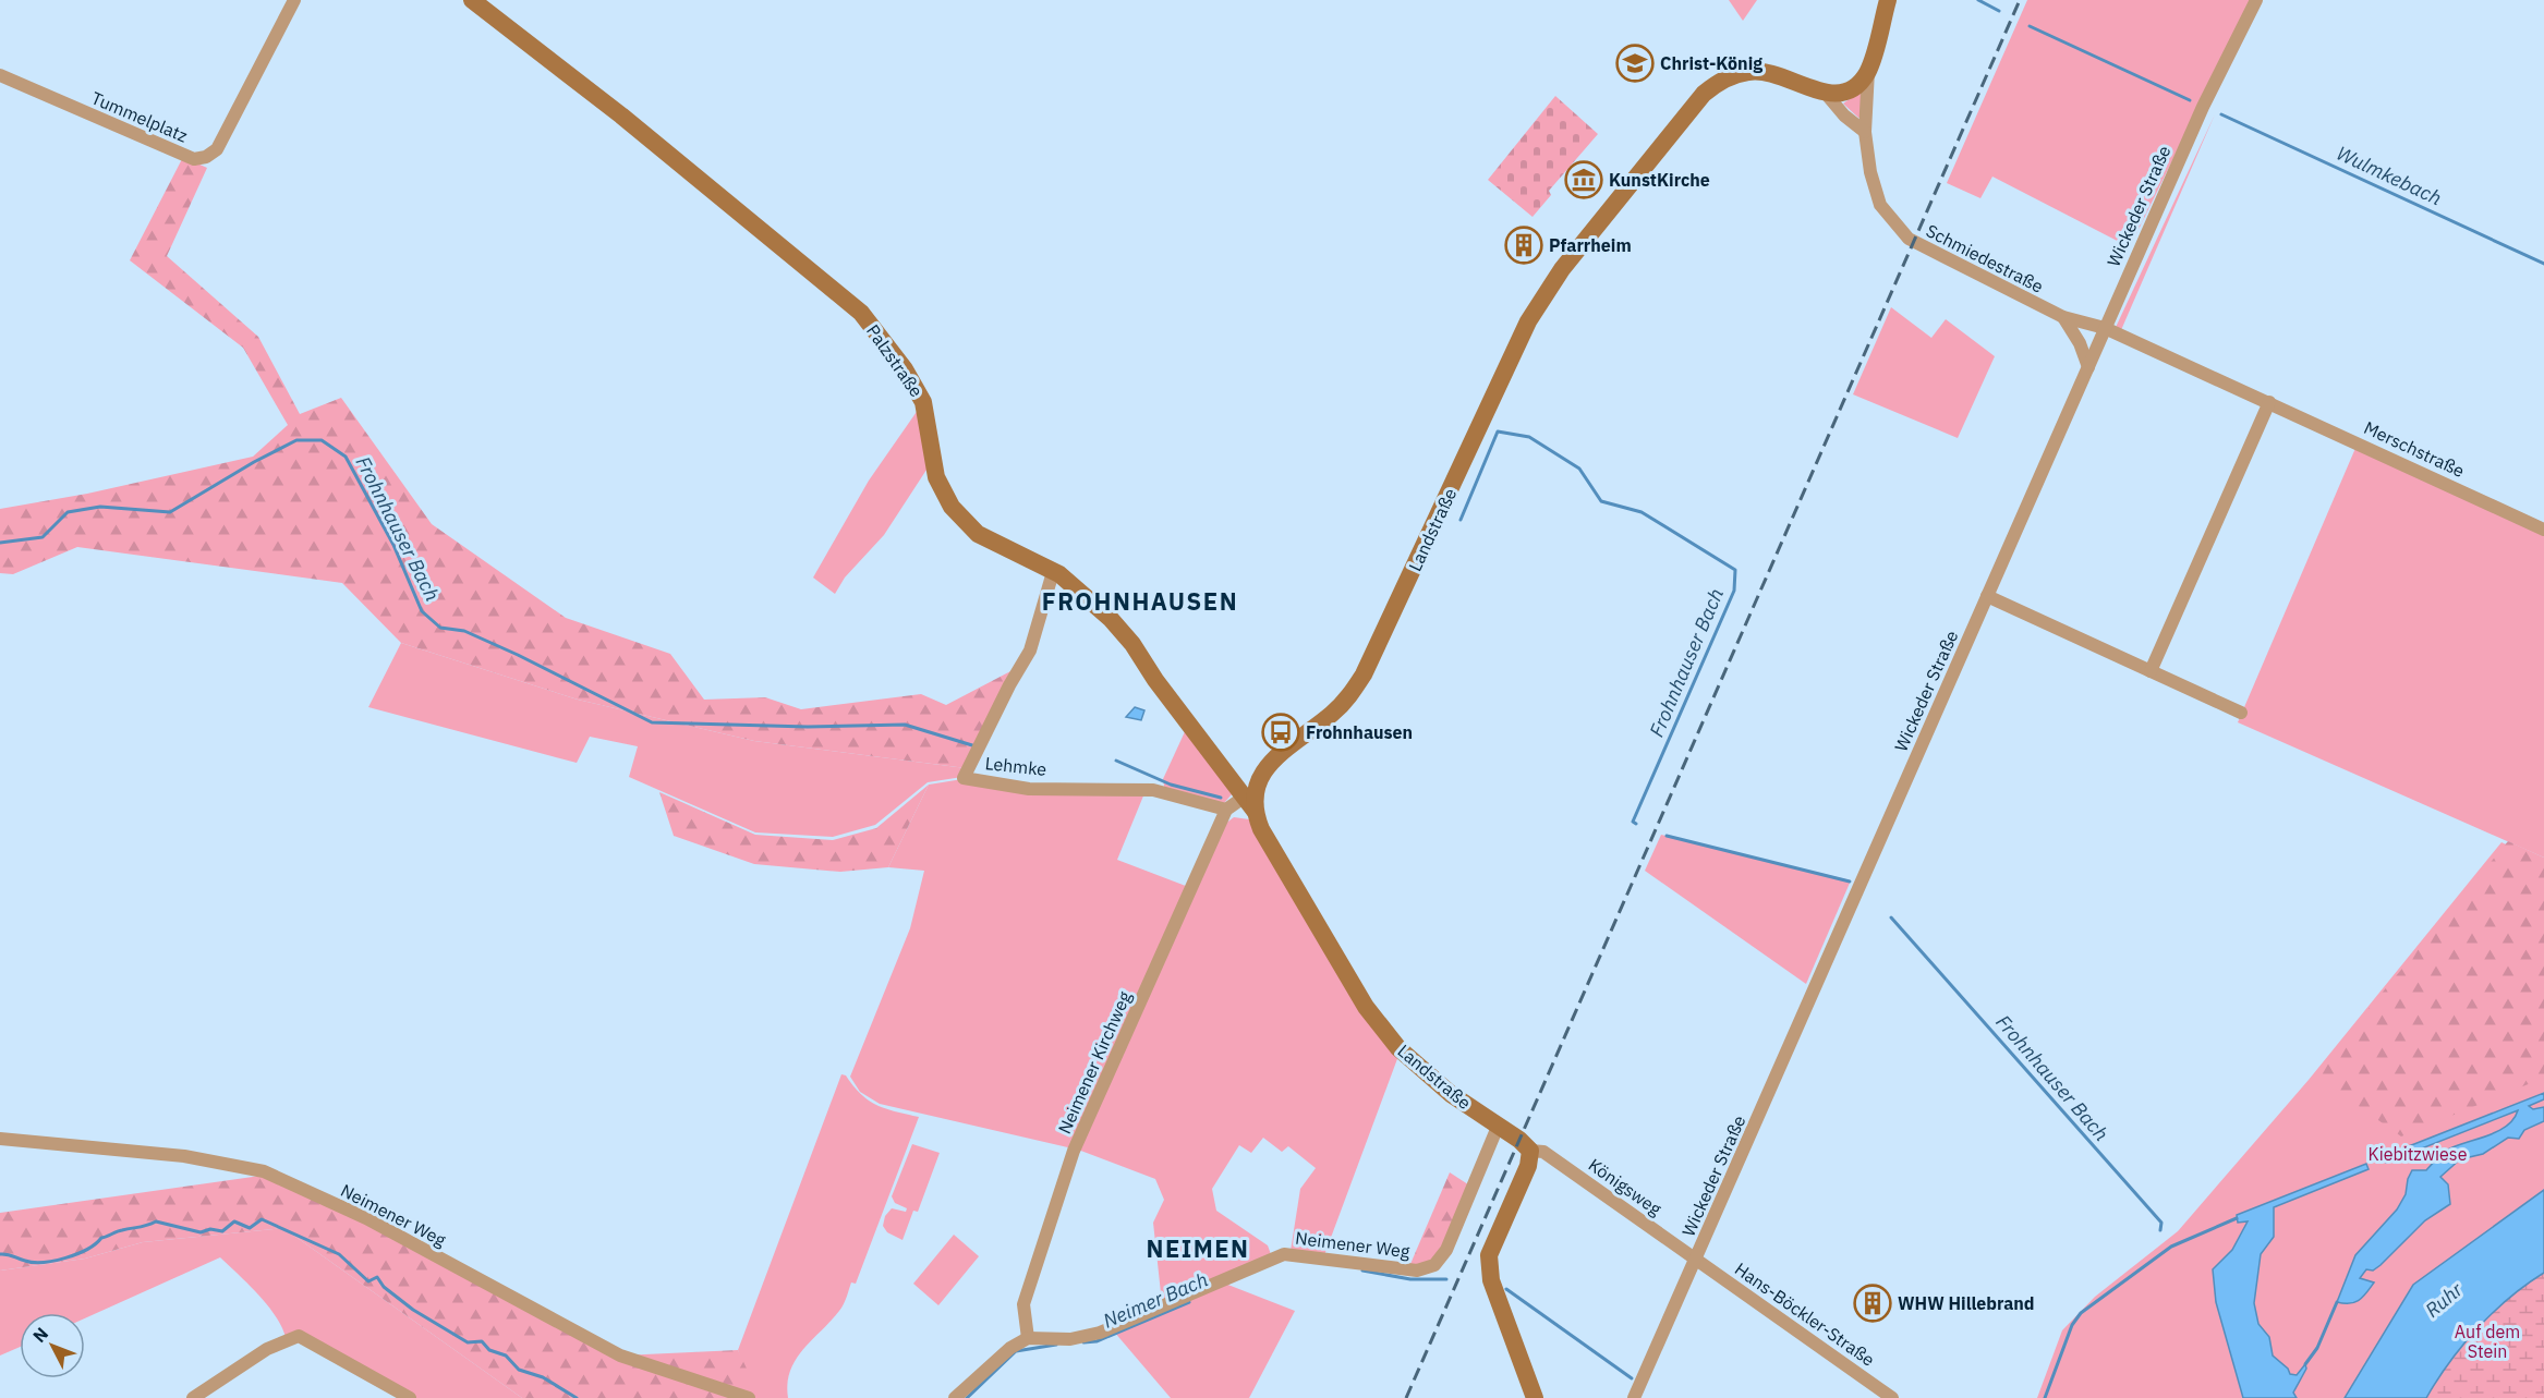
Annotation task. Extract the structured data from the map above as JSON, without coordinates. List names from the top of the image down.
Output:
{
  "streets": {
    "main road": ["Palzstraße", "Landstraße"],
    "street": [
      "Tummelplatz",
      "Wickeder Straße",
      "Schmiedestraße",
      "Merschstraße",
      "Lehmke",
      "Neimener Kirchweg",
      "Königsweg",
      "Neimener Weg",
      "Hans-Böckler-Straße"
    ]
  },
  "crossings": [
    ["Wickeder Straße", "Schmiedestraße"],
    ["Wickeder Straße", "Merschstraße"],
    ["Wickeder Straße", "Königsweg"],
    ["Wickeder Straße", "Hans-Böckler-Straße"],
    ["Schmiedestraße", "Merschstraße"],
    ["Palzstraße", "Landstraße"],
    ["Palzstraße", "Lehmke"],
    ["Landstraße", "Königsweg"],
    ["Landstraße", "Neimener Weg"],
    ["Lehmke", "Neimener Kirchweg"],
    ["Neimener Kirchweg", "Neimener Weg"],
    ["Königsweg", "Hans-Böckler-Straße"]
  ],
  "districts": ["FROHNHAUSEN", "NEIMEN"],
  "water": [
    "Wulmkebach",
    "Frohnhauser Bach",
    "Neimer Bach",
    "Ruhr"
  ],
  "parks": ["Kiebitzwiese", "Auf dem Stein"],
  "places": {
    "school or university": ["Christ-König"],
    "museum": ["KunstKirche"],
    "building": ["Pfarrheim", "WHW Hillebrand"],
    "bus stop": ["Frohnhausen"]
  },
  "north": "top left"
}
